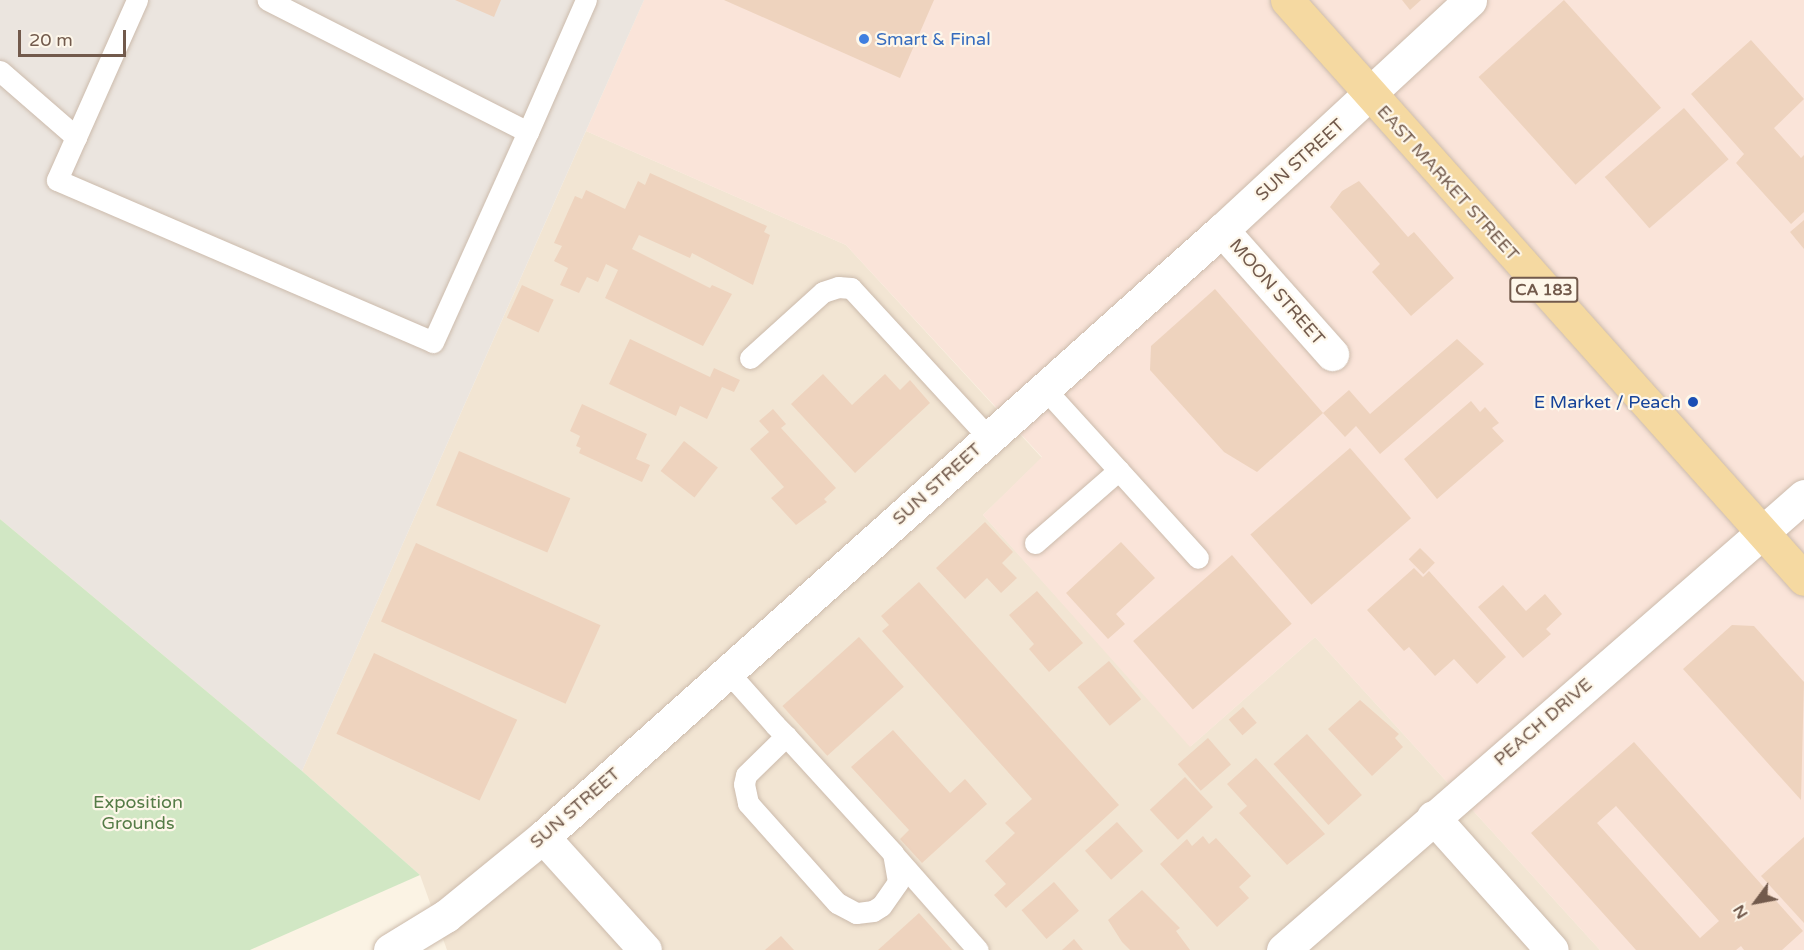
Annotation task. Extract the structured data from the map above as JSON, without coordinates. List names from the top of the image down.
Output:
{
  "streets": {
    "main road": ["EAST MARKET STREET", "CA 183"],
    "street": ["SUN STREET", "MOON STREET", "PEACH DRIVE"]
  },
  "crossings": [
    ["SUN STREET", "EAST MARKET STREET"],
    ["SUN STREET", "MOON STREET"],
    ["EAST MARKET STREET", "PEACH DRIVE"]
  ],
  "parks": ["Exposition Grounds"],
  "places": ["Smart & Final", "E Market / Peach"],
  "scale_bar": "20 m",
  "north": "bottom left"
}
